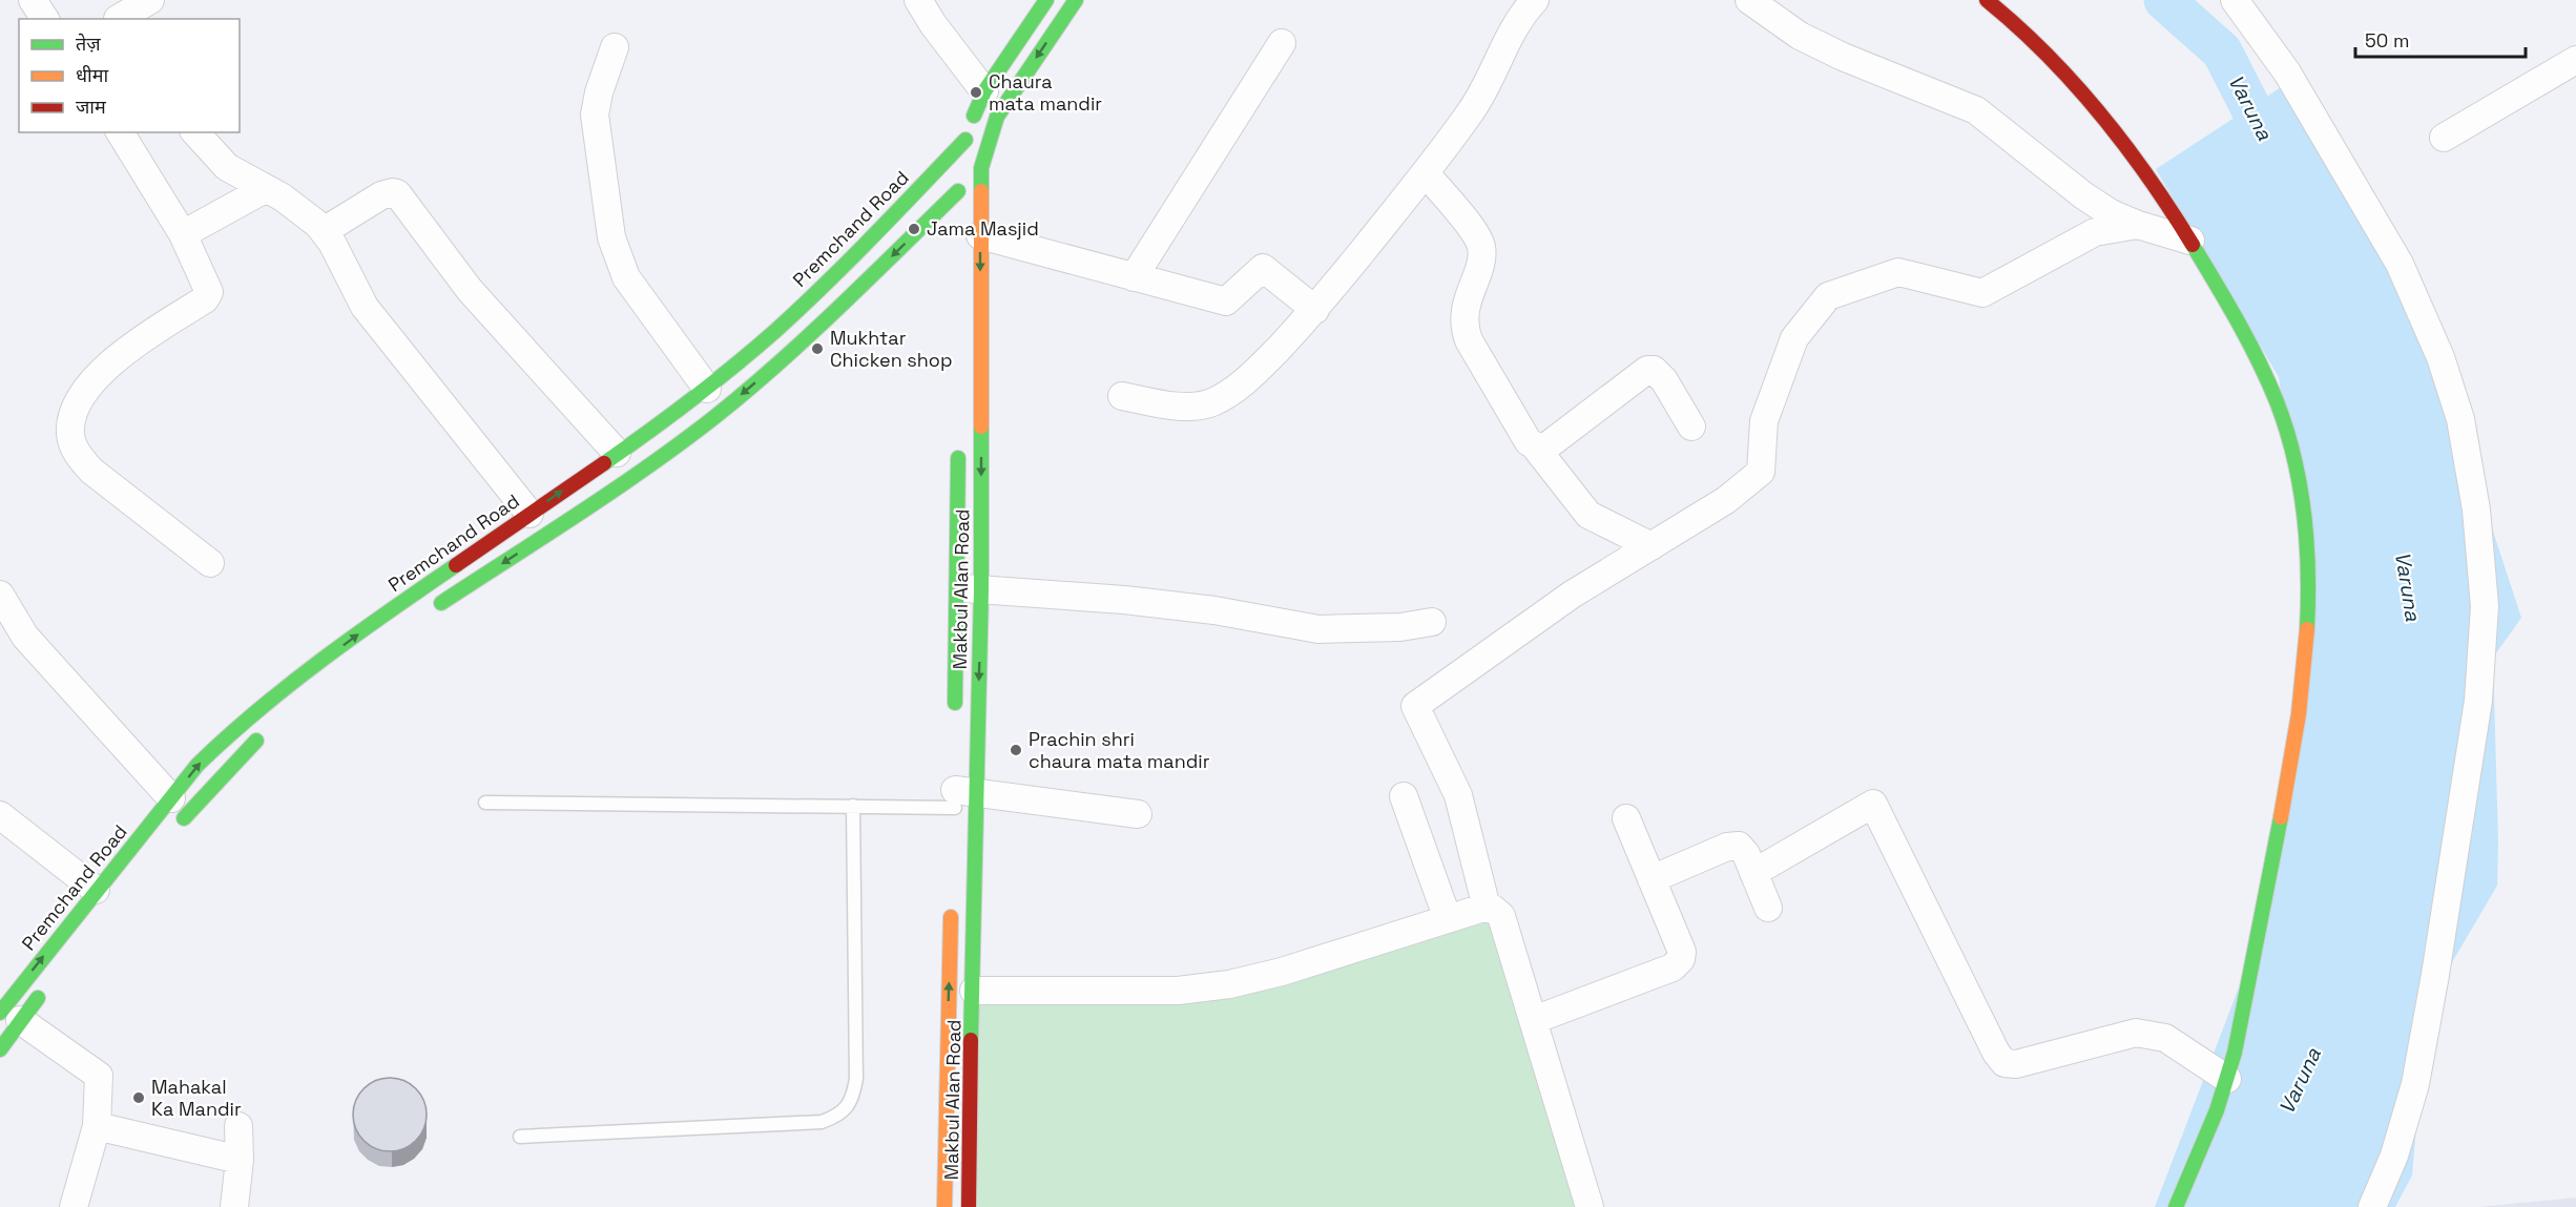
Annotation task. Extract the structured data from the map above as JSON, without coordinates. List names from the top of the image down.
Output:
{
  "streets": {
    "main road": ["Premchand Road", "Makbul Alan Road"]
  },
  "water": ["Varuna"],
  "places": [
    "Chaura mata mandir",
    "Jama Masjid",
    "Mukhtar Chicken shop",
    "Prachin shri chaura mata mandir",
    "Mahakal Ka Mandir"
  ],
  "legend": ["तेज़", "धीमा", "जाम"],
  "scale_bar": "50 m"
}
